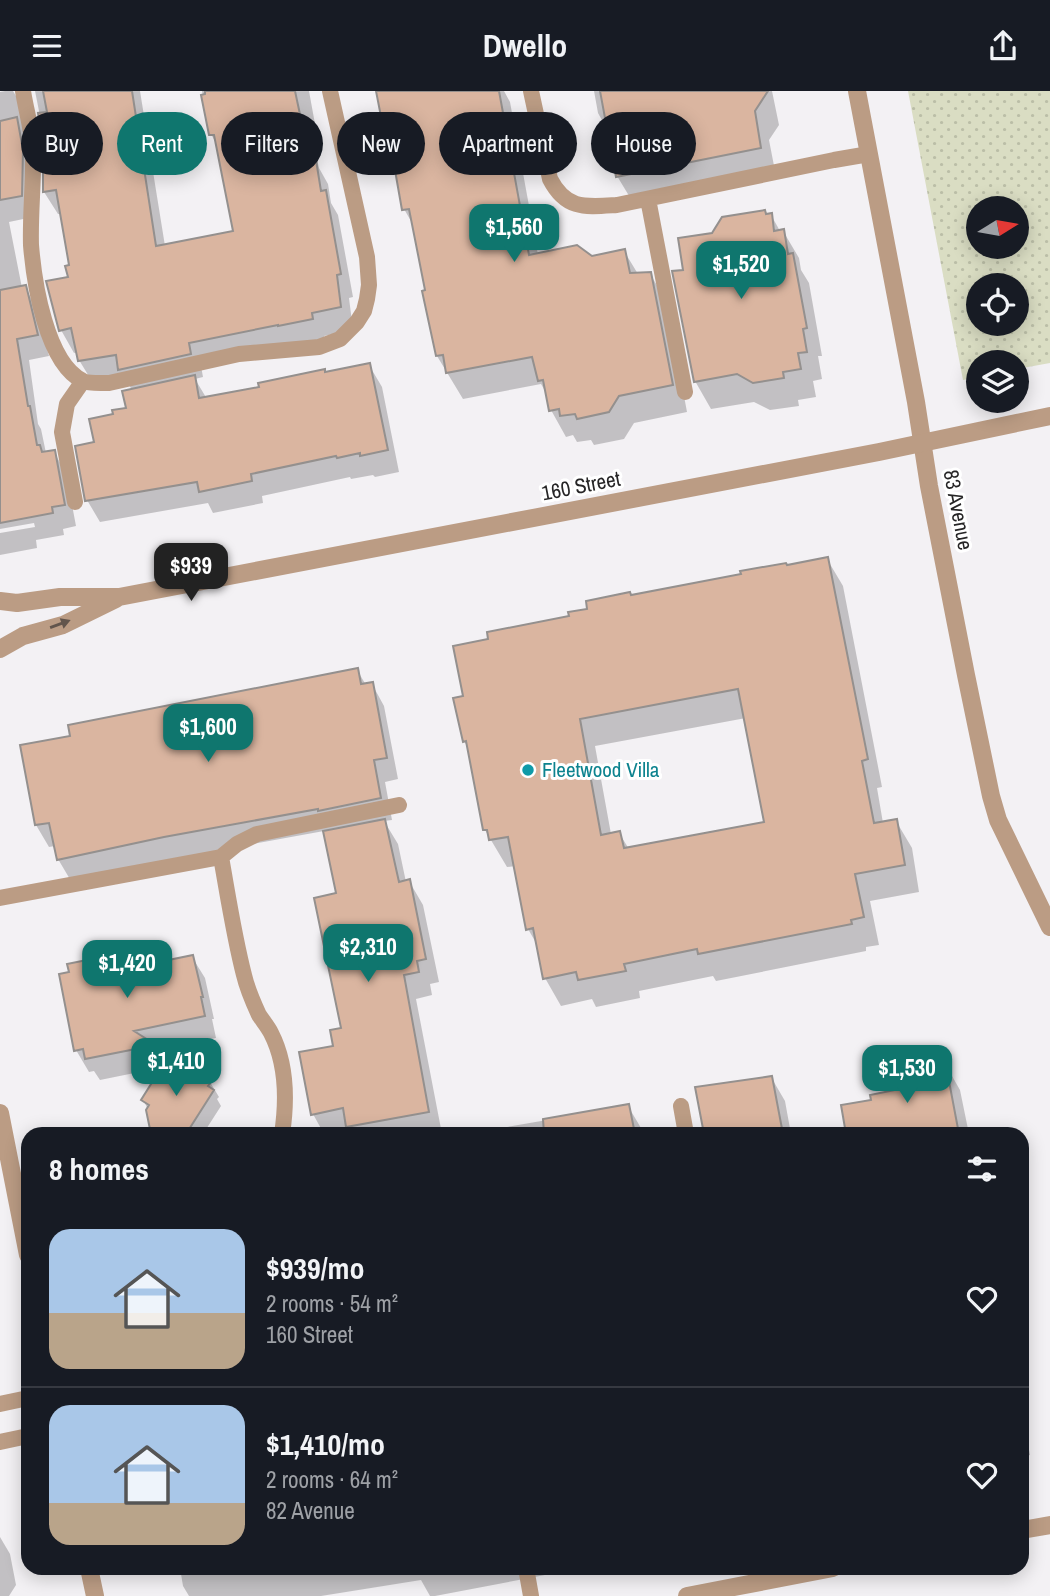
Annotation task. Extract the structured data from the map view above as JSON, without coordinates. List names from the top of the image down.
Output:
{
  "streets": {
    "street": ["160 Street", "83 Avenue"]
  },
  "crossings": [
    ["160 Street", "83 Avenue"]
  ],
  "places": ["Fleetwood Villa"],
  "north": "right",
  "page": {
    "header": "Dwello",
    "chip": [
      "Buy",
      "Rent",
      "Filters",
      "New",
      "Apartment",
      "House"
    ],
    "price": [
      "$1,560",
      "$1,520",
      "$939",
      "$1,600",
      "$2,310",
      "$1,420",
      "$1,410",
      "$1,530"
    ],
    "heading": "8 homes",
    "list": [
      {
        "name": "$939/mo",
        "note": "2 rooms · 54 m² · 160 Street"
      },
      {
        "name": "$1,410/mo",
        "note": "2 rooms · 64 m² · 82 Avenue"
      }
    ]
  }
}
